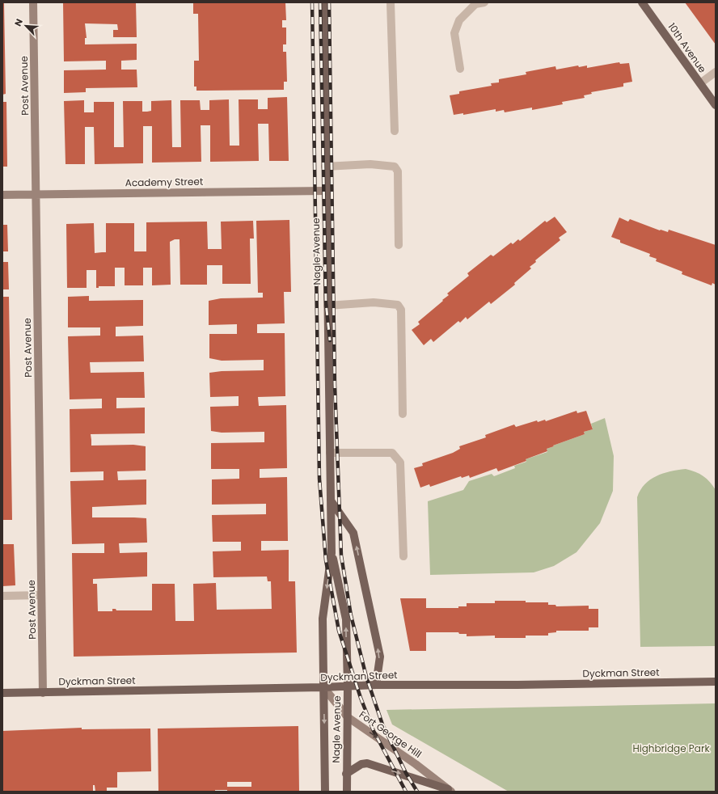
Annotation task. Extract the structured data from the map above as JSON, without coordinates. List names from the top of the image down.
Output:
{
  "streets": {
    "main road": ["10th Avenue", "Nagle Avenue", "Dyckman Street"],
    "street": ["Post Avenue", "Academy Street", "Fort George Hill"]
  },
  "crossings": [
    ["Post Avenue", "Academy Street"],
    ["Post Avenue", "Dyckman Street"],
    ["Academy Street", "Nagle Avenue"],
    ["Nagle Avenue", "Dyckman Street"],
    ["Nagle Avenue", "Fort George Hill"],
    ["Dyckman Street", "Fort George Hill"]
  ],
  "one_way": ["Fort George Hill"],
  "parks": ["Highbridge Park"],
  "north": "top left"
}
